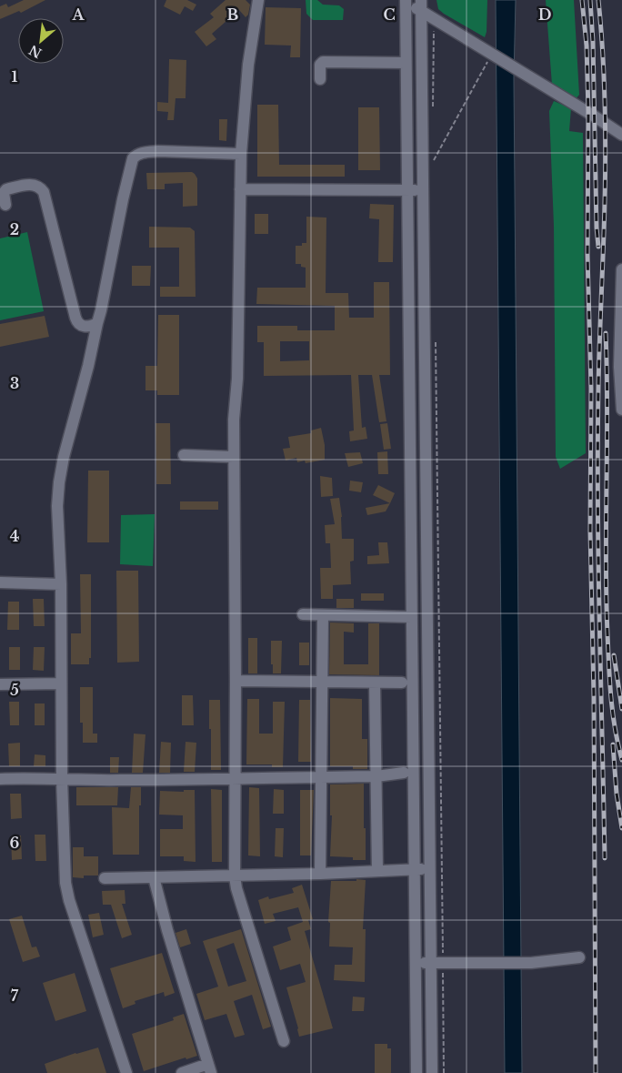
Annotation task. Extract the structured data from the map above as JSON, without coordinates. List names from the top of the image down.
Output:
{
  "north": "bottom left",
  "grid": {
    "columns": [
      "A",
      "B",
      "C",
      "D"
    ],
    "rows": [
      "1",
      "2",
      "3",
      "4",
      "5",
      "6",
      "7"
    ]
  }
}
